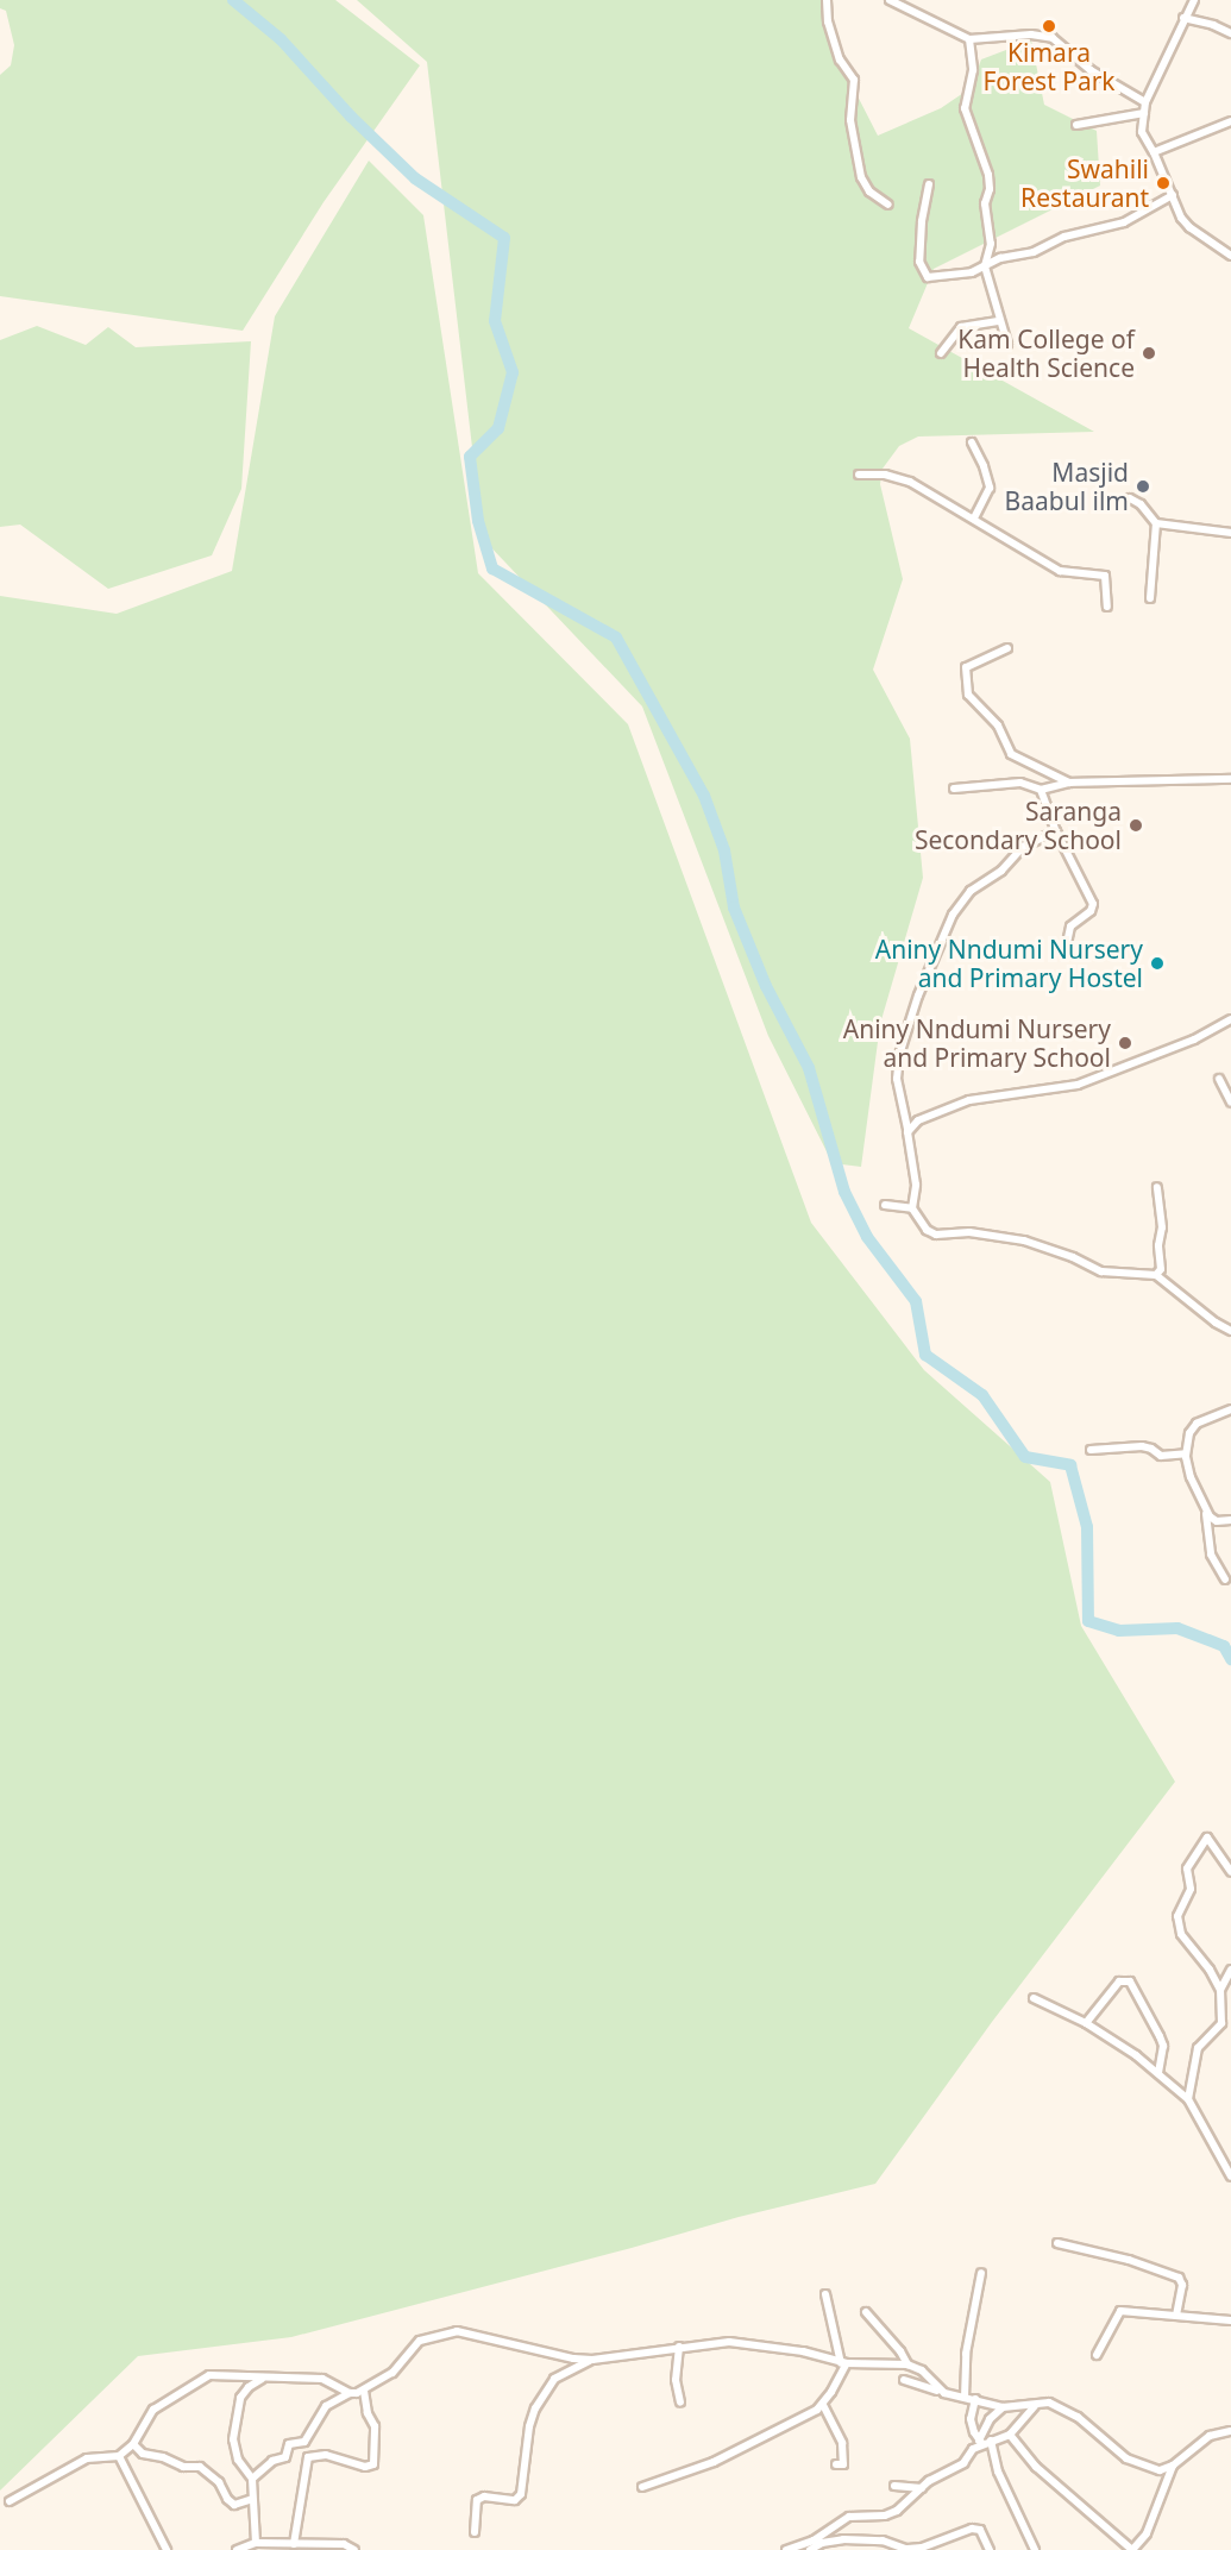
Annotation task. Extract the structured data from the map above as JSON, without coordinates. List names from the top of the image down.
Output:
{
  "places": [
    "Kimara Forest Park",
    "Swahili Restaurant",
    "Kam College of Health Science",
    "Masjid Baabul ilm",
    "Saranga Secondary School",
    "Aniny Nndumi Nursery and Primary Hostel",
    "Aniny Nndumi Nursery and Primary School"
  ]
}
